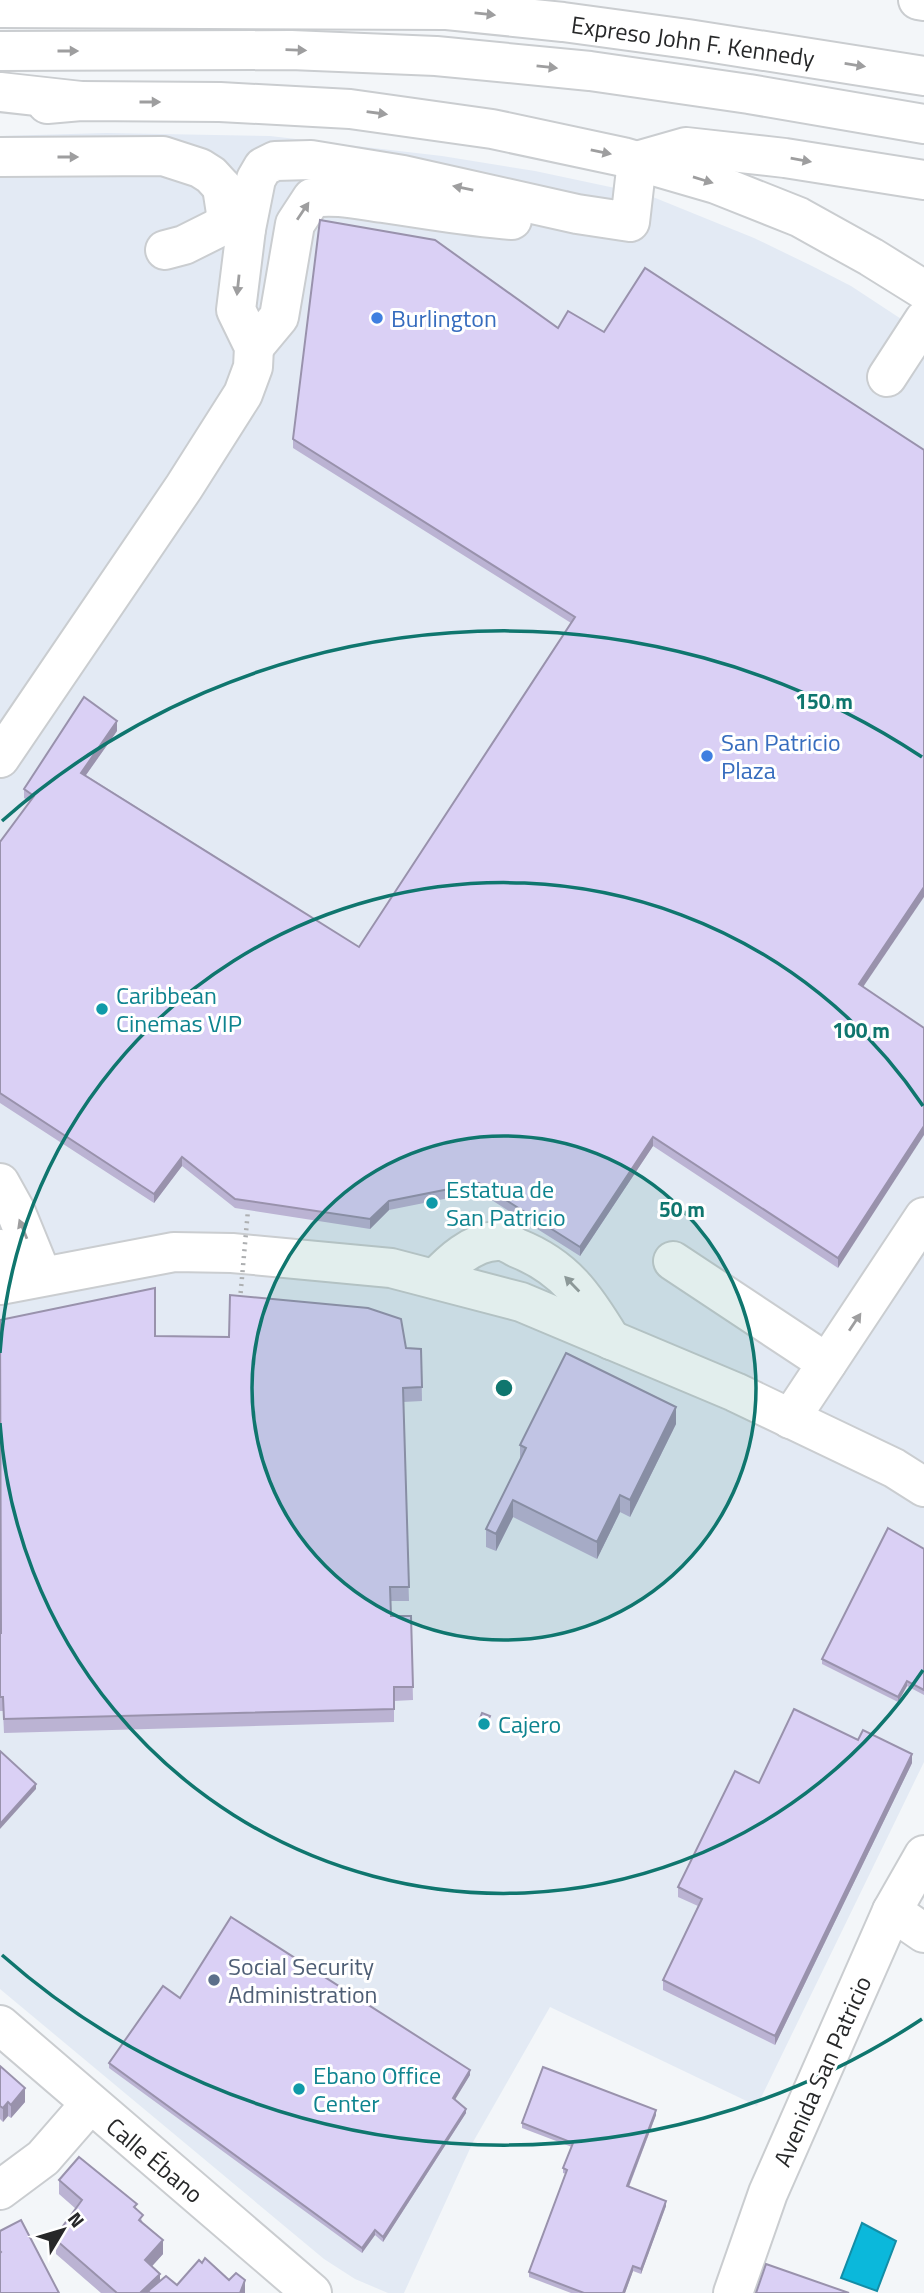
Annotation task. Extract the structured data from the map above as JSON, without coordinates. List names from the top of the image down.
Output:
{
  "streets": {
    "main road": ["Expreso John F. Kennedy", "Avenida San Patricio", "Calle Ébano"]
  },
  "places": [
    "Burlington",
    "San Patricio Plaza",
    "Caribbean Cinemas VIP",
    "Estatua de San Patricio",
    "Cajero",
    "Social Security Administration",
    "Ebano Office Center"
  ],
  "north": "top right",
  "rings": ["150 m", "100 m", "50 m"]
}
